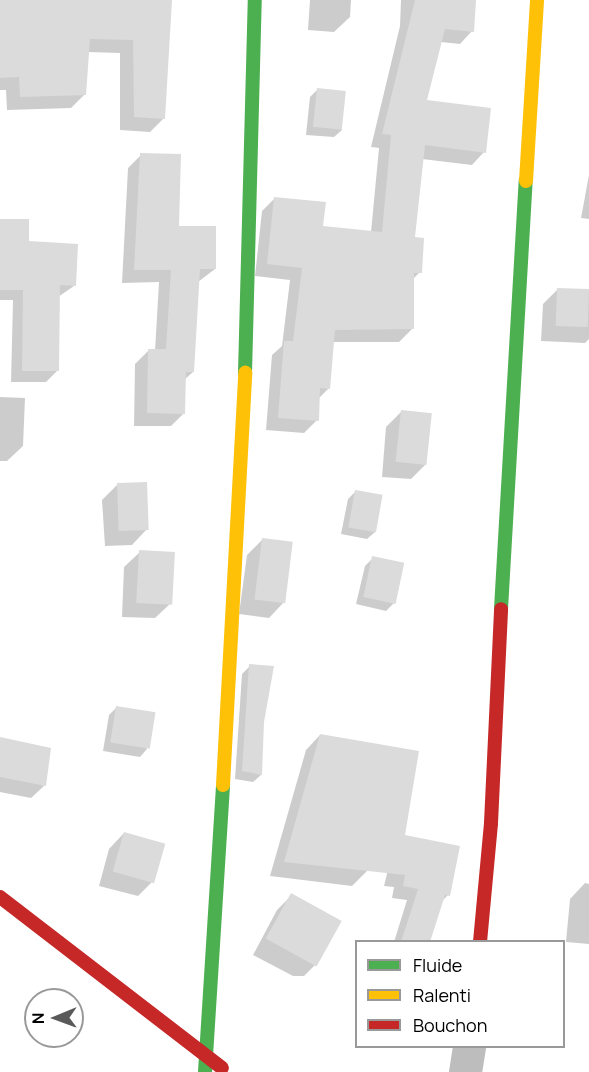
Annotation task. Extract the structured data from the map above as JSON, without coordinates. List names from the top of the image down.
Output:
{
  "legend": ["Fluide", "Ralenti", "Bouchon"],
  "north": "left"
}
